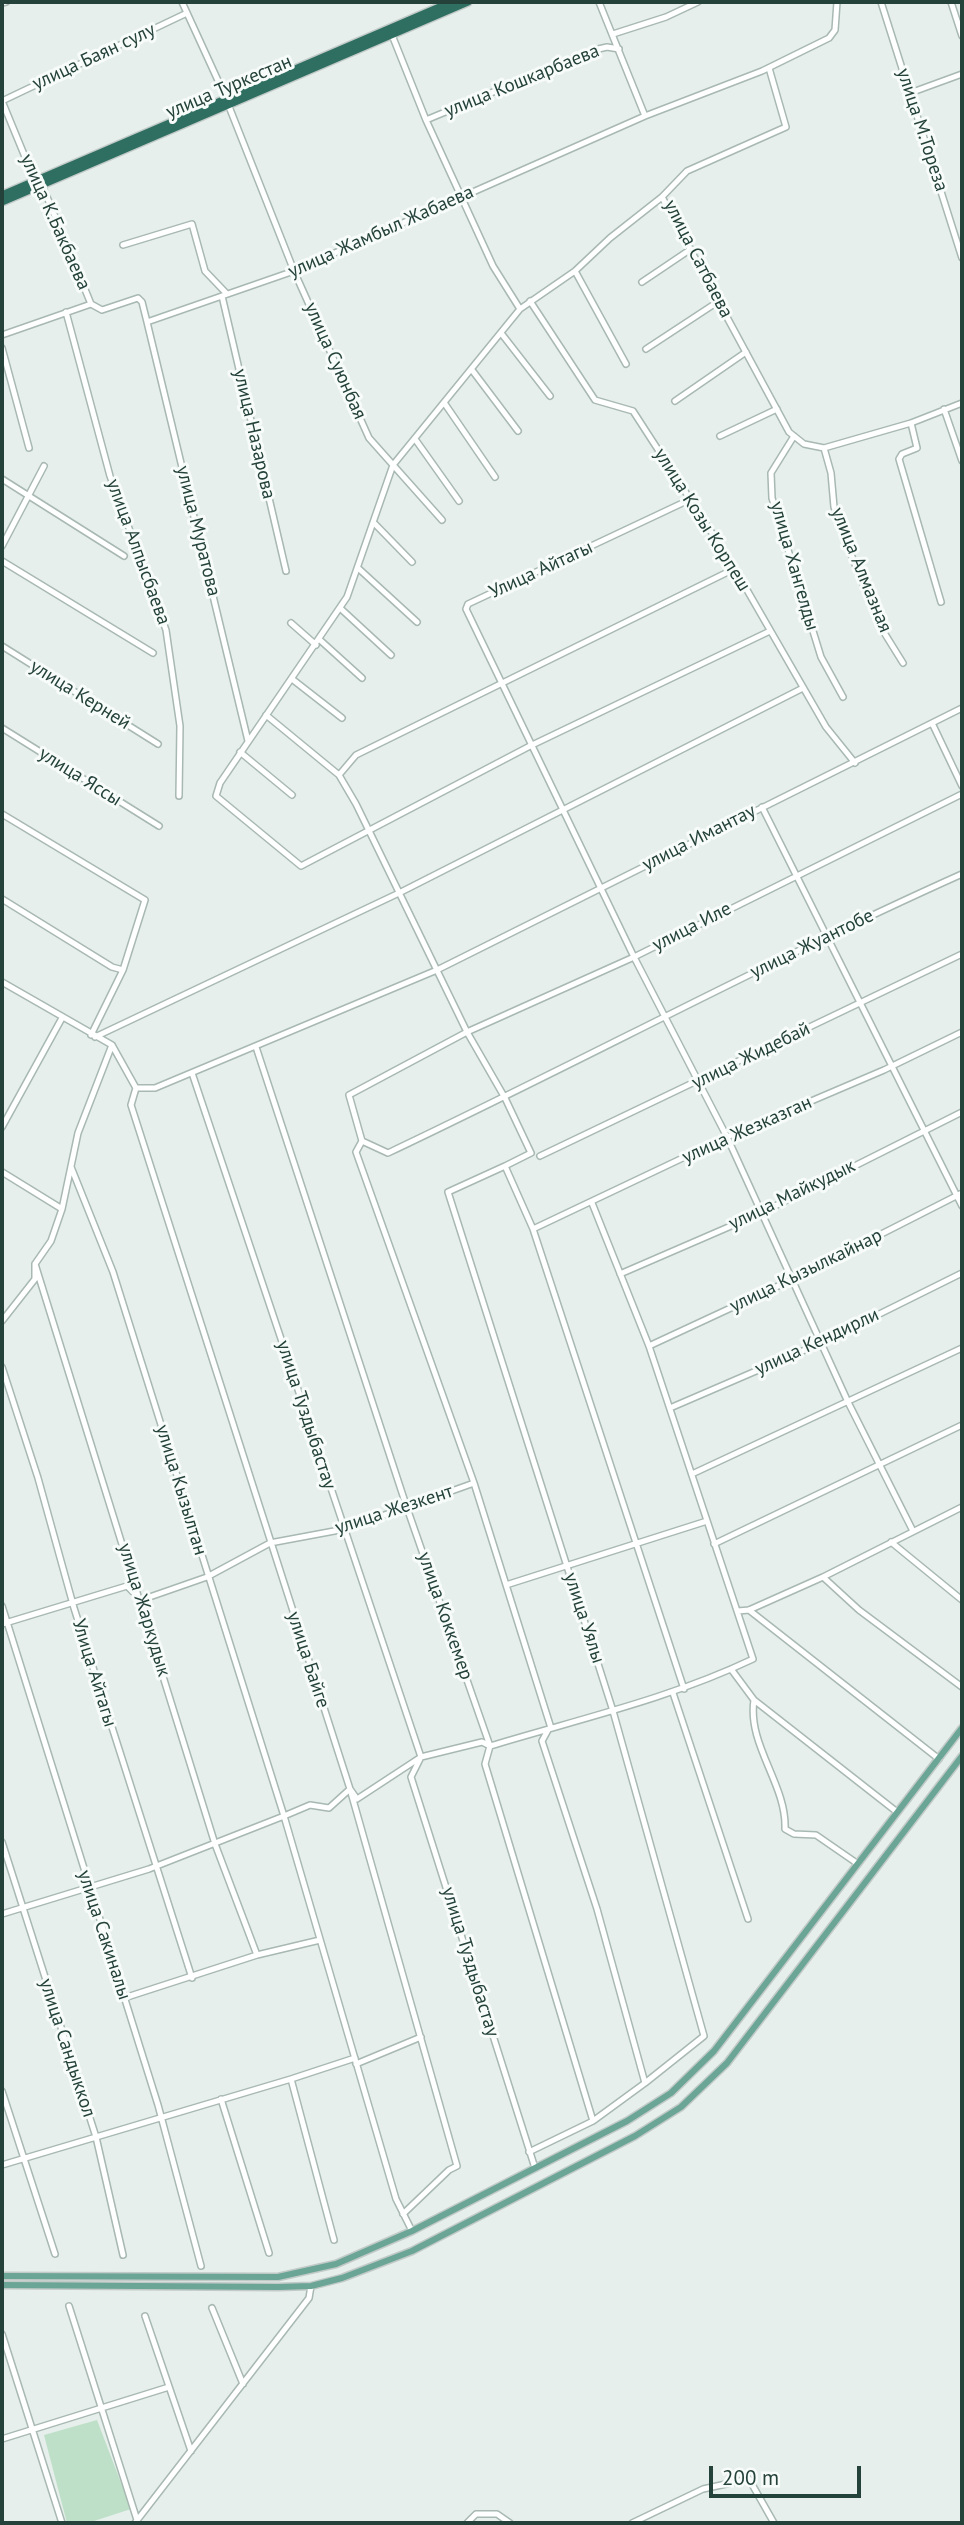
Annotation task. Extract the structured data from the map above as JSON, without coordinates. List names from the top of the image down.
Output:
{
  "streets": {
    "highway": ["улица Туркестан"],
    "street": [
      "улица Баян сулу",
      "улица Кошкарбаева",
      "улица М.Тореза",
      "улица К.Бакбаева",
      "улица Жамбыл Жабаева",
      "улица Сатбаева",
      "улица Суюнбая",
      "улица Назарова",
      "улица Козы Корпеш",
      "улица Муратова",
      "улица Алпысбаева",
      "улица Хангелды",
      "Улица Айтагы",
      "улица Алмазная",
      "улица Керней",
      "улица Яссы",
      "улица Имантау",
      "улица Иле",
      "улица Жуантобе",
      "улица Жидебай",
      "улица Жезказган",
      "улица Майкудык",
      "улица Кызылкайнар",
      "улица Кендирли",
      "улица Туздыбастау",
      "улица Кызылтан",
      "улица Жезкент",
      "улица Жаркудык",
      "улица Коккемер",
      "улица Уялы",
      "улица Байге",
      "улица Сакиналы",
      "улица Сандыккол"
    ]
  },
  "crossings": [
    ["улица Баян сулу", "улица К.Бакбаева"],
    ["улица Баян сулу", "улица Суюнбая"],
    ["улица Туркестан", "улица К.Бакбаева"],
    ["улица Туркестан", "улица Суюнбая"],
    ["улица Жамбыл Жабаева", "улица Сатбаева"],
    ["улица Жамбыл Жабаева", "улица Суюнбая"],
    ["улица Жамбыл Жабаева", "улица Назарова"],
    ["улица Жамбыл Жабаева", "улица Муратова"],
    ["улица Сатбаева", "улица Хангелды"],
    ["улица Козы Корпеш", "Улица Айтагы"],
    ["улица Козы Корпеш", "улица Имантау"],
    ["Улица Айтагы", "улица Иле"],
    ["улица Имантау", "улица Иле"],
    ["улица Имантау", "улица Туздыбастау"],
    ["улица Имантау", "улица Коккемер"],
    ["улица Имантау", "улица Байге"],
    ["улица Туздыбастау", "улица Жезкент"],
    ["улица Кызылтан", "улица Жезкент"],
    ["улица Кызылтан", "улица Байге"],
    ["улица Жезкент", "улица Жаркудык"],
    ["улица Жезкент", "улица Коккемер"],
    ["улица Жезкент", "улица Байге"]
  ],
  "scale_bar": "200 m"
}
